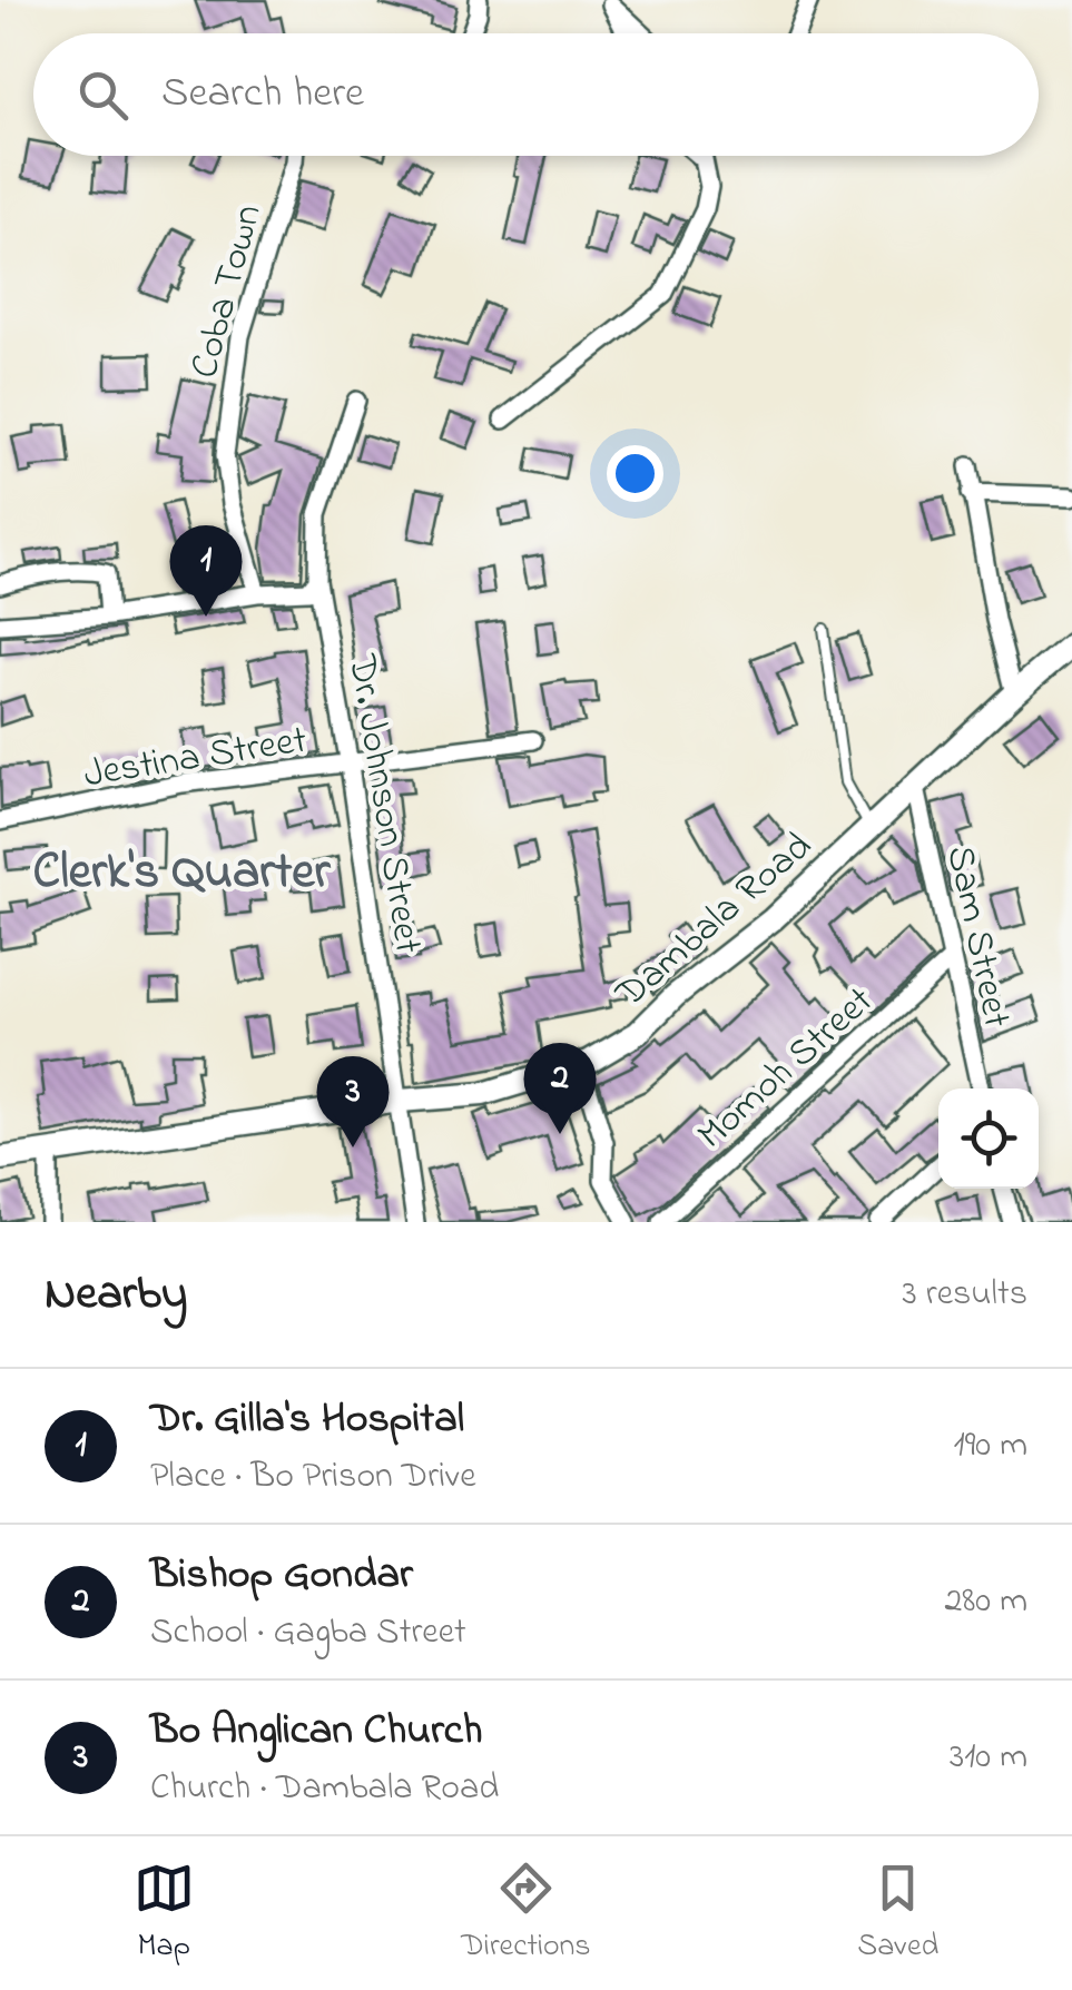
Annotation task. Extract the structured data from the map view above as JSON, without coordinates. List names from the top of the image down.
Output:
{
  "streets": {
    "street": [
      "Coba Town",
      "Jestina Street",
      "Dr. Johnson Street",
      "Dambala Road",
      "Sam Street",
      "Momoh Street"
    ]
  },
  "crossings": [
    ["Jestina Street", "Dr. Johnson Street"],
    ["Dr. Johnson Street", "Dambala Road"],
    ["Dambala Road", "Sam Street"],
    ["Sam Street", "Momoh Street"]
  ],
  "districts": ["Clerk's Quarter"],
  "page": {
    "search": "Search here",
    "pins": ["1", "2", "3"],
    "heading": ["Nearby", "3 results"],
    "list": [
      {
        "mark": "1",
        "name": "Dr. Gilla's Hospital",
        "note": "Place · Bo Prison Drive",
        "value": "190 m"
      },
      {
        "mark": "2",
        "name": "Bishop Gondar",
        "note": "School · Gagba Street",
        "value": "280 m"
      },
      {
        "mark": "3",
        "name": "Bo Anglican Church",
        "note": "Church · Dambala Road",
        "value": "310 m"
      }
    ],
    "nav": ["Map", "Directions", "Saved"]
  }
}
